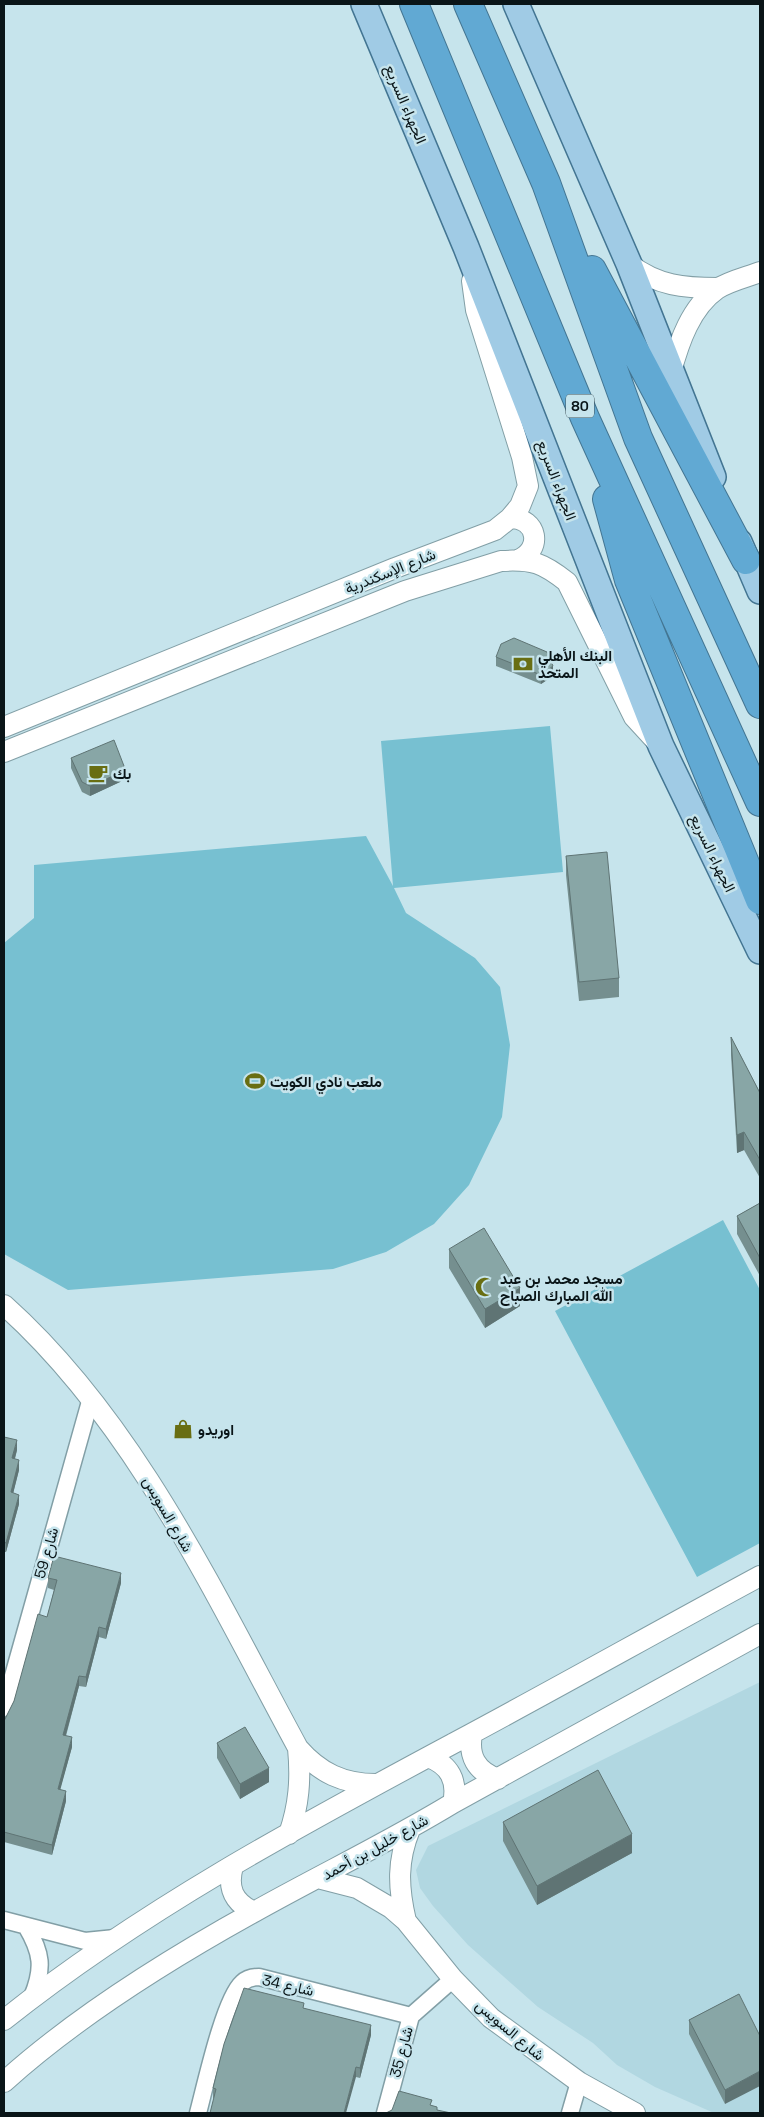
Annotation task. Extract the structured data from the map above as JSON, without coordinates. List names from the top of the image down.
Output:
{
  "streets": {
    "highway": ["80"],
    "main road": ["الجهراء السريع"],
    "street": [
      "شارع الإسكندرية",
      "شارع السويس",
      "شارع 59",
      "شارع خليل بن أحمد",
      "شارع 34",
      "شارع 35"
    ]
  },
  "crossings": [
    ["الجهراء السريع", "شارع الإسكندرية"],
    ["شارع السويس", "شارع 59"],
    ["شارع السويس", "شارع خليل بن أحمد"],
    ["شارع السويس", "شارع 35"],
    ["شارع 34", "شارع 35"]
  ],
  "places": {
    "bank": ["البنك الأهلي المتحد"],
    "cafe": ["بك"],
    "sports": ["ملعب نادي الكويت"],
    "mosque": ["مسجد محمد بن عبد الله المبارك الصباح"],
    "shop": ["اوريدو"]
  }
}
